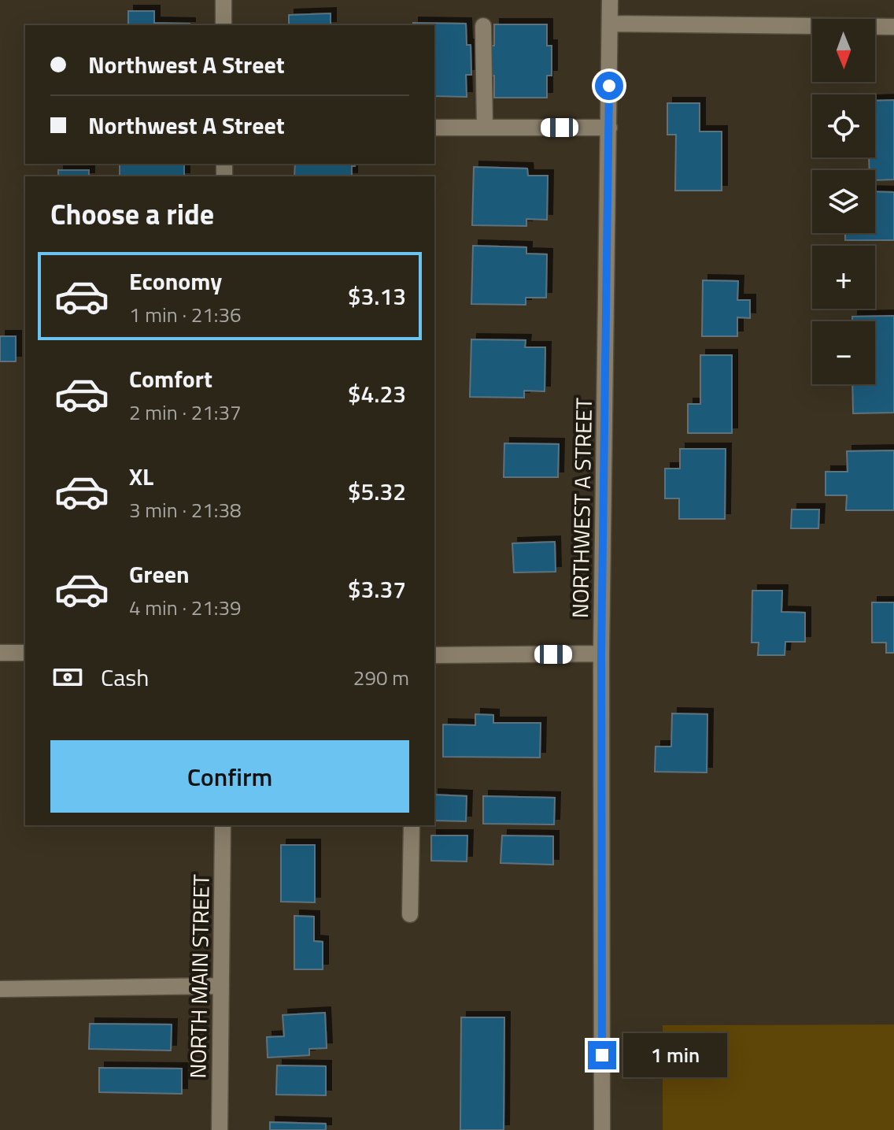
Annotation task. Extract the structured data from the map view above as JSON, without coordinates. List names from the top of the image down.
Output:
{
  "streets": {
    "street": ["NORTHWEST A STREET", "NORTH MAIN STREET"]
  },
  "north": "bottom",
  "page": {
    "map_buttons": ["+", "−"],
    "banner": ["Northwest A Street", "Northwest A Street"],
    "heading": "Choose a ride",
    "list": [
      {
        "name": "Economy",
        "note": "1 min · 21:36",
        "value": "$3.13"
      },
      {
        "name": "Comfort",
        "note": "2 min · 21:37",
        "value": "$4.23"
      },
      {
        "name": "XL",
        "note": "3 min · 21:38",
        "value": "$5.32"
      },
      {
        "name": "Green",
        "note": "4 min · 21:39",
        "value": "$3.37"
      }
    ],
    "pay": ["Cash", "290 m"],
    "buttons": "Confirm",
    "bubble": "1 min"
  }
}
